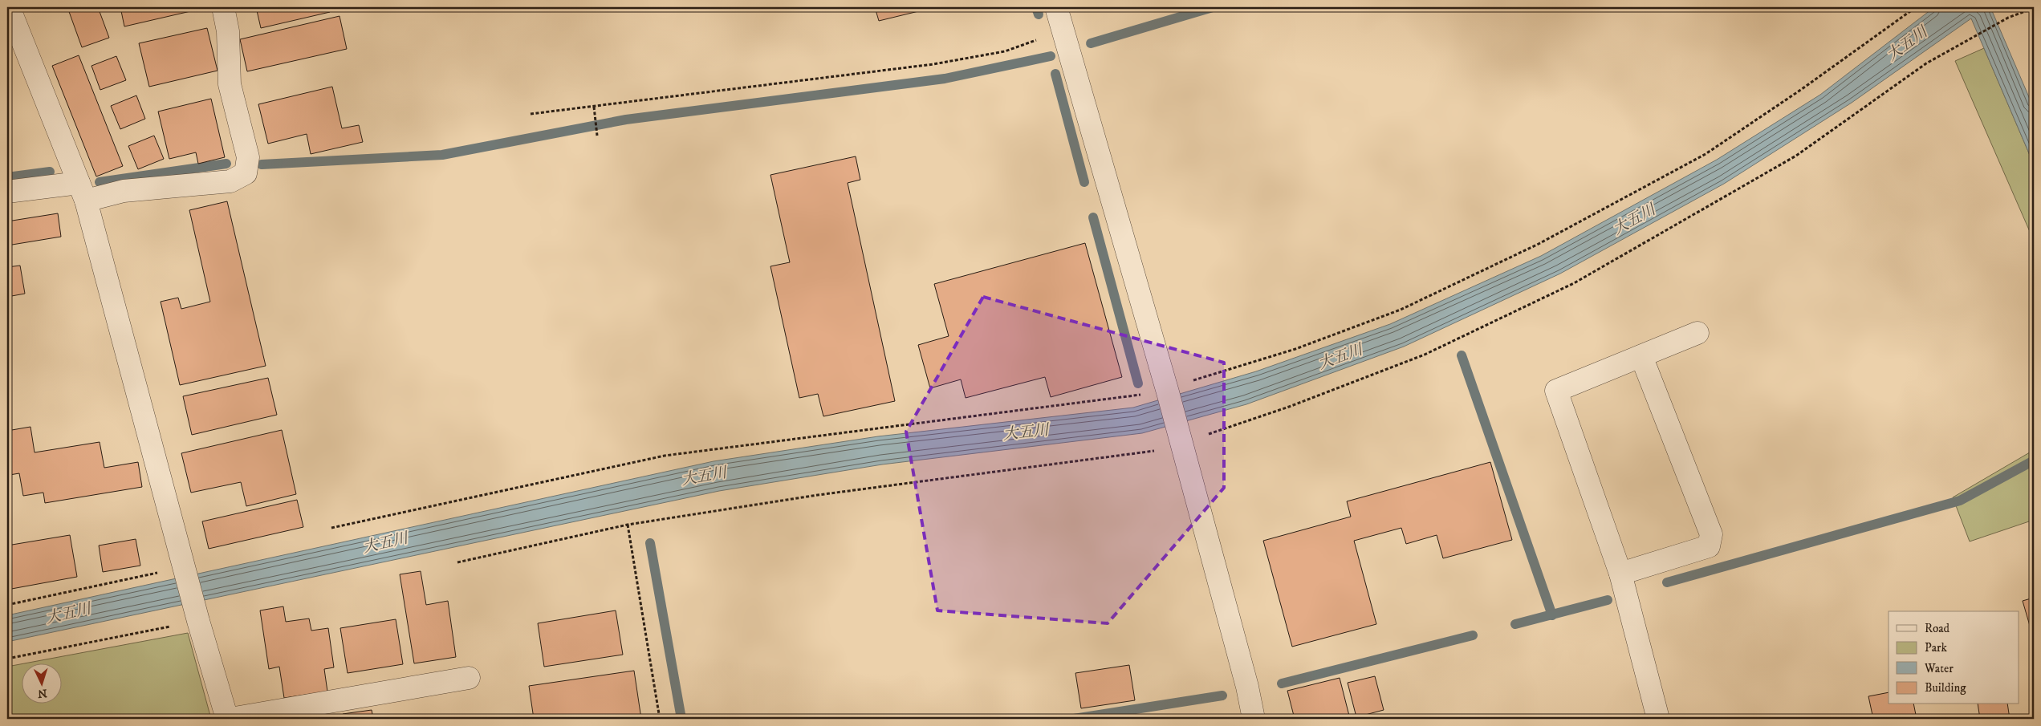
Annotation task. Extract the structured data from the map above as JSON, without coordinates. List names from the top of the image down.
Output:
{
  "water": ["大五川"],
  "legend": [
    "Road",
    "Park",
    "Water",
    "Building"
  ],
  "north": "bottom"
}
